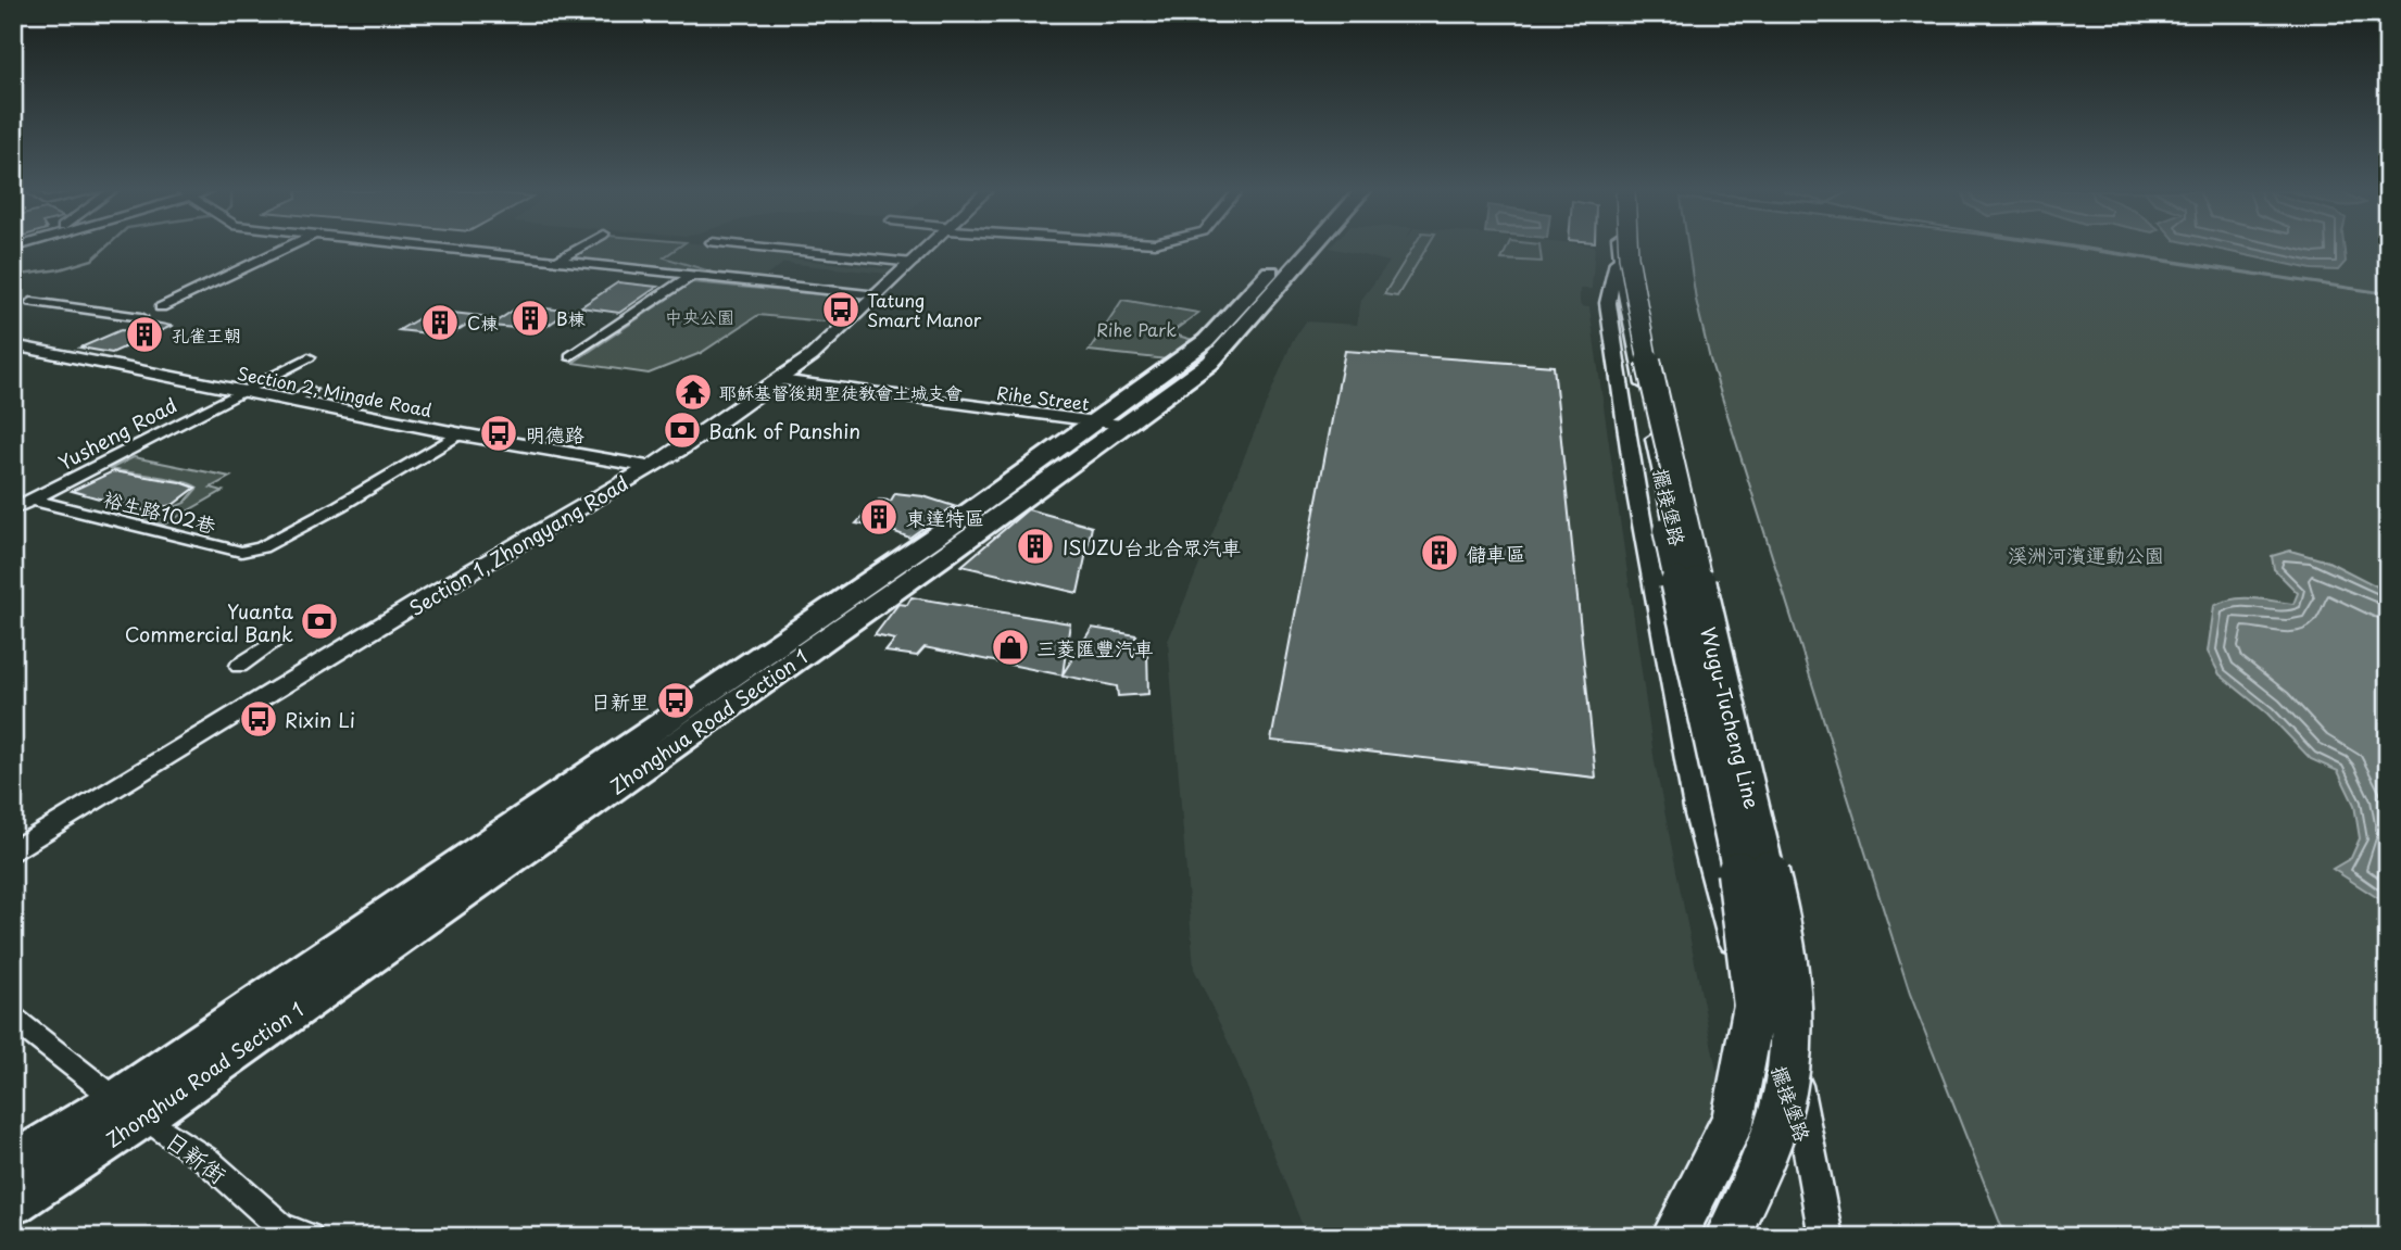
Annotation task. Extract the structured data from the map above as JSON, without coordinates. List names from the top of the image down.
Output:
{
  "streets": {
    "highway": ["Wugu-Tucheng Line"],
    "main road": ["Zhonghua Road Section 1"],
    "street": [
      "Section 2, Mingde Road",
      "Rihe Street",
      "Yusheng Road",
      "擺接堡路",
      "裕生路102巷",
      "Section 1, Zhongyang Road",
      "日新街"
    ]
  },
  "crossings": [
    ["Section 2, Mingde Road", "Yusheng Road"],
    ["Section 2, Mingde Road", "裕生路102巷"],
    ["Section 2, Mingde Road", "Section 1, Zhongyang Road"],
    ["Rihe Street", "Section 1, Zhongyang Road"],
    ["Rihe Street", "Zhonghua Road Section 1"],
    ["Yusheng Road", "裕生路102巷"],
    ["Zhonghua Road Section 1", "日新街"]
  ],
  "parks": ["中央公園", "Rihe Park", "溪洲河濱運動公園"],
  "places": {
    "bus stop": [
      "Tatung Smart Manor",
      "明德路",
      "日新里",
      "Rixin Li"
    ],
    "building": [
      "B棟",
      "C棟",
      "孔雀王朝",
      "東達特區",
      "ISUZU台北合眾汽車",
      "儲車區"
    ],
    "temple": ["耶穌基督後期聖徒教會土城支會"],
    "bank": ["Bank of Panshin", "Yuanta Commercial Bank"],
    "shop": ["三菱匯豐汽車"]
  }
}
